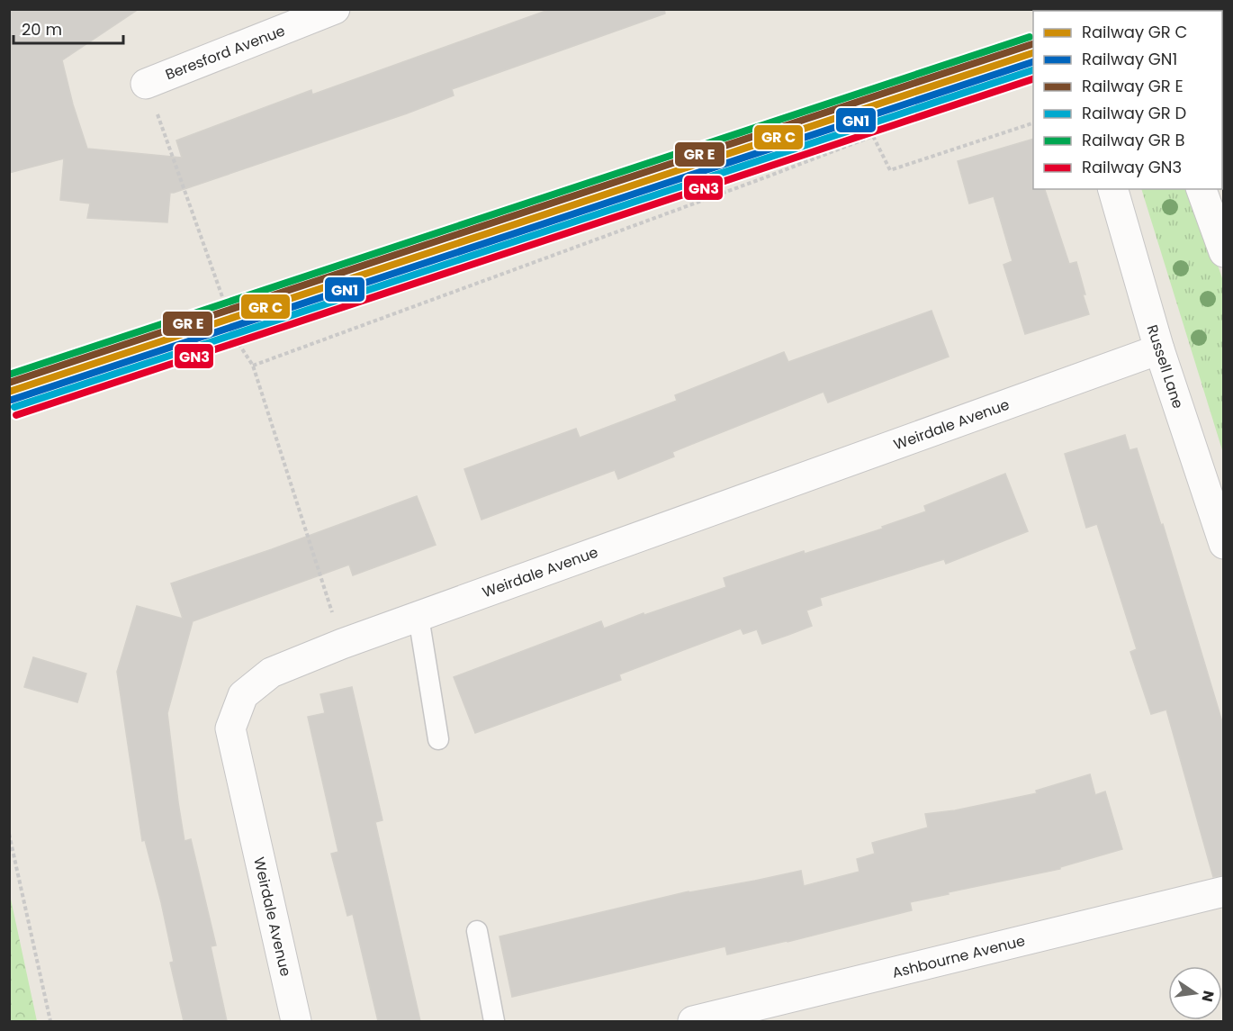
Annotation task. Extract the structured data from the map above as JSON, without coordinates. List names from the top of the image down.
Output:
{
  "streets": {
    "street": [
      "Beresford Avenue",
      "Russell Lane",
      "Weirdale Avenue",
      "Ashbourne Avenue"
    ]
  },
  "crossings": [
    ["Russell Lane", "Weirdale Avenue"]
  ],
  "lines": ["rail line GN1", "rail line GN3"],
  "legend": [
    "Railway GR C",
    "Railway GN1",
    "Railway GR E",
    "Railway GR D",
    "Railway GR B",
    "Railway GN3"
  ],
  "scale_bar": "20 m",
  "north": "right"
}
